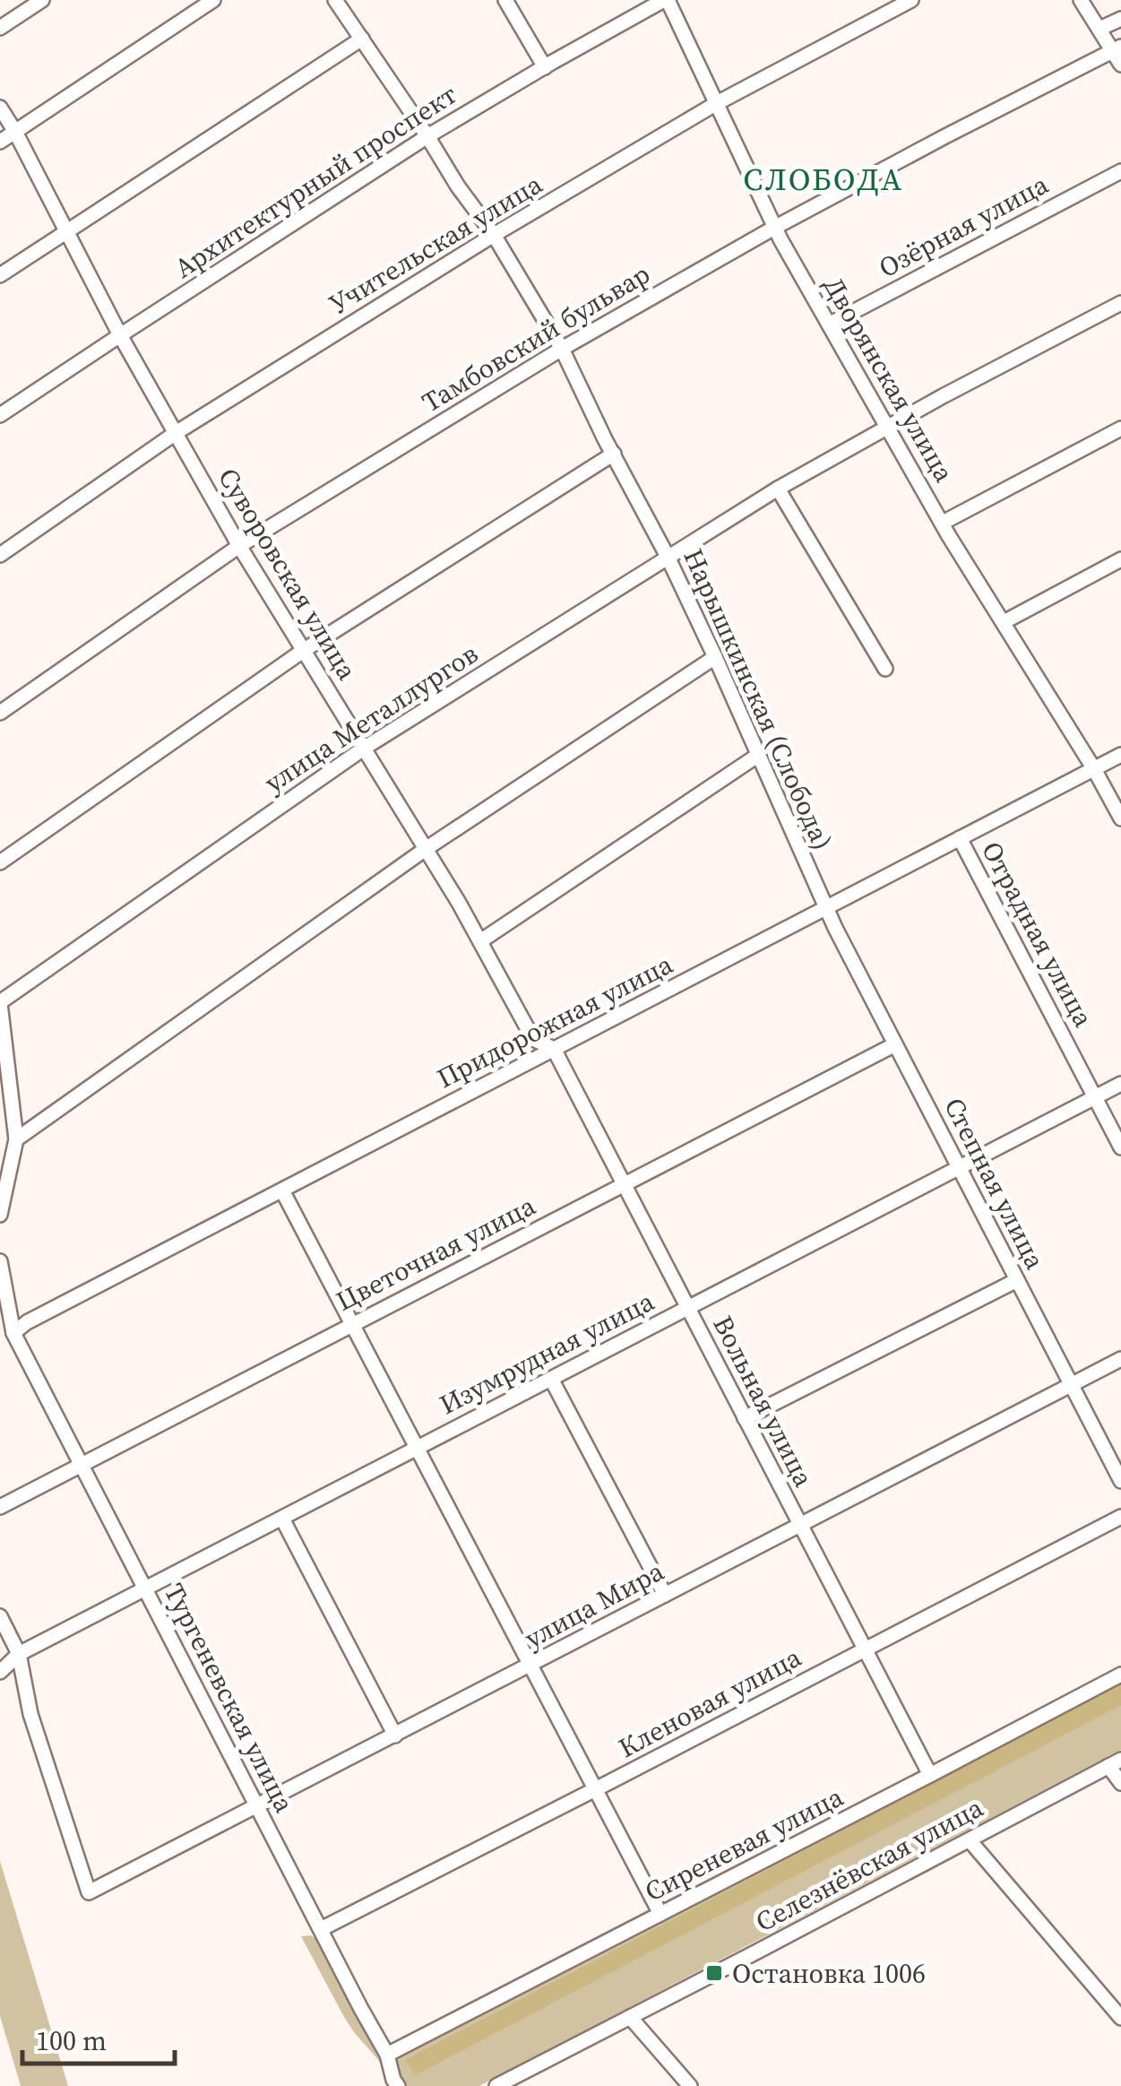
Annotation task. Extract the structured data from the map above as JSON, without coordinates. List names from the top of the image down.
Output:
{
  "streets": {
    "street": [
      "Архитектурный проспект",
      "Озёрная улица",
      "Учительская улица",
      "Тамбовский бульвар",
      "Дворянская улица",
      "Суворовская улица",
      "Нарышкинская (Слобода)",
      "улица Металлургов",
      "Отрадная улица",
      "Придорожная улица",
      "Степная улица",
      "Цветочная улица",
      "Изумрудная улица",
      "Вольная улица",
      "улица Мира",
      "Тургеневская улица",
      "Кленовая улица",
      "Сиреневая улица",
      "Селезнёвская улица"
    ]
  },
  "crossings": [
    ["Архитектурный проспект", "Дворянская улица"],
    ["Архитектурный проспект", "Суворовская улица"],
    ["Озёрная улица", "Дворянская улица"],
    ["Учительская улица", "Дворянская улица"],
    ["Учительская улица", "Суворовская улица"],
    ["Тамбовский бульвар", "Дворянская улица"],
    ["Тамбовский бульвар", "Суворовская улица"],
    ["Дворянская улица", "улица Металлургов"],
    ["Дворянская улица", "Придорожная улица"],
    ["Суворовская улица", "улица Металлургов"],
    ["Суворовская улица", "Придорожная улица"],
    ["Суворовская улица", "Вольная улица"],
    ["Нарышкинская (Слобода)", "улица Металлургов"],
    ["Нарышкинская (Слобода)", "Придорожная улица"],
    ["Нарышкинская (Слобода)", "Степная улица"],
    ["Отрадная улица", "Придорожная улица"],
    ["Отрадная улица", "Изумрудная улица"],
    ["Придорожная улица", "Степная улица"],
    ["Придорожная улица", "Вольная улица"],
    ["Придорожная улица", "Тургеневская улица"],
    ["Степная улица", "Цветочная улица"],
    ["Степная улица", "Изумрудная улица"],
    ["Степная улица", "улица Мира"],
    ["Цветочная улица", "Вольная улица"],
    ["Цветочная улица", "Тургеневская улица"],
    ["Изумрудная улица", "Вольная улица"],
    ["Изумрудная улица", "улица Мира"],
    ["Изумрудная улица", "Тургеневская улица"],
    ["Вольная улица", "улица Мира"],
    ["Вольная улица", "Кленовая улица"],
    ["Вольная улица", "Сиреневая улица"],
    ["улица Мира", "Тургеневская улица"],
    ["Тургеневская улица", "Кленовая улица"],
    ["Тургеневская улица", "Сиреневая улица"]
  ],
  "districts": ["СЛОБОДА"],
  "places": {
    "transit": ["Остановка 1006"]
  },
  "scale_bar": "100 m"
}
